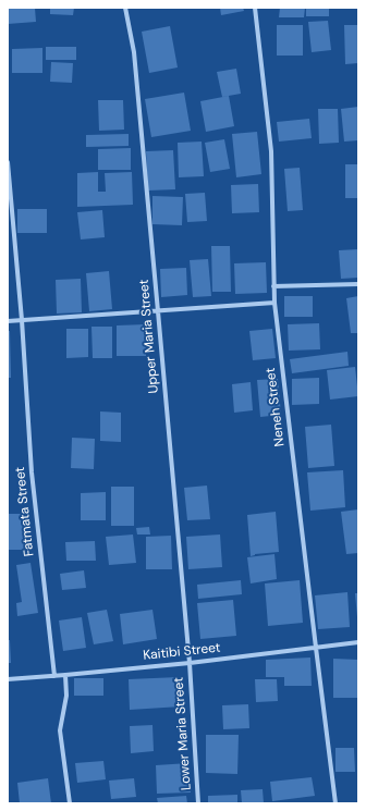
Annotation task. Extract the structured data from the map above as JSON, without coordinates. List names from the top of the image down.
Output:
{
  "streets": {
    "street": [
      "Upper Maria Street",
      "Neneh Street",
      "Fatmata Street",
      "Kaitibi Street",
      "Lower Maria Street"
    ]
  },
  "crossings": [
    ["Upper Maria Street", "Kaitibi Street"],
    ["Upper Maria Street", "Lower Maria Street"],
    ["Neneh Street", "Kaitibi Street"],
    ["Fatmata Street", "Kaitibi Street"],
    ["Kaitibi Street", "Lower Maria Street"]
  ]
}
